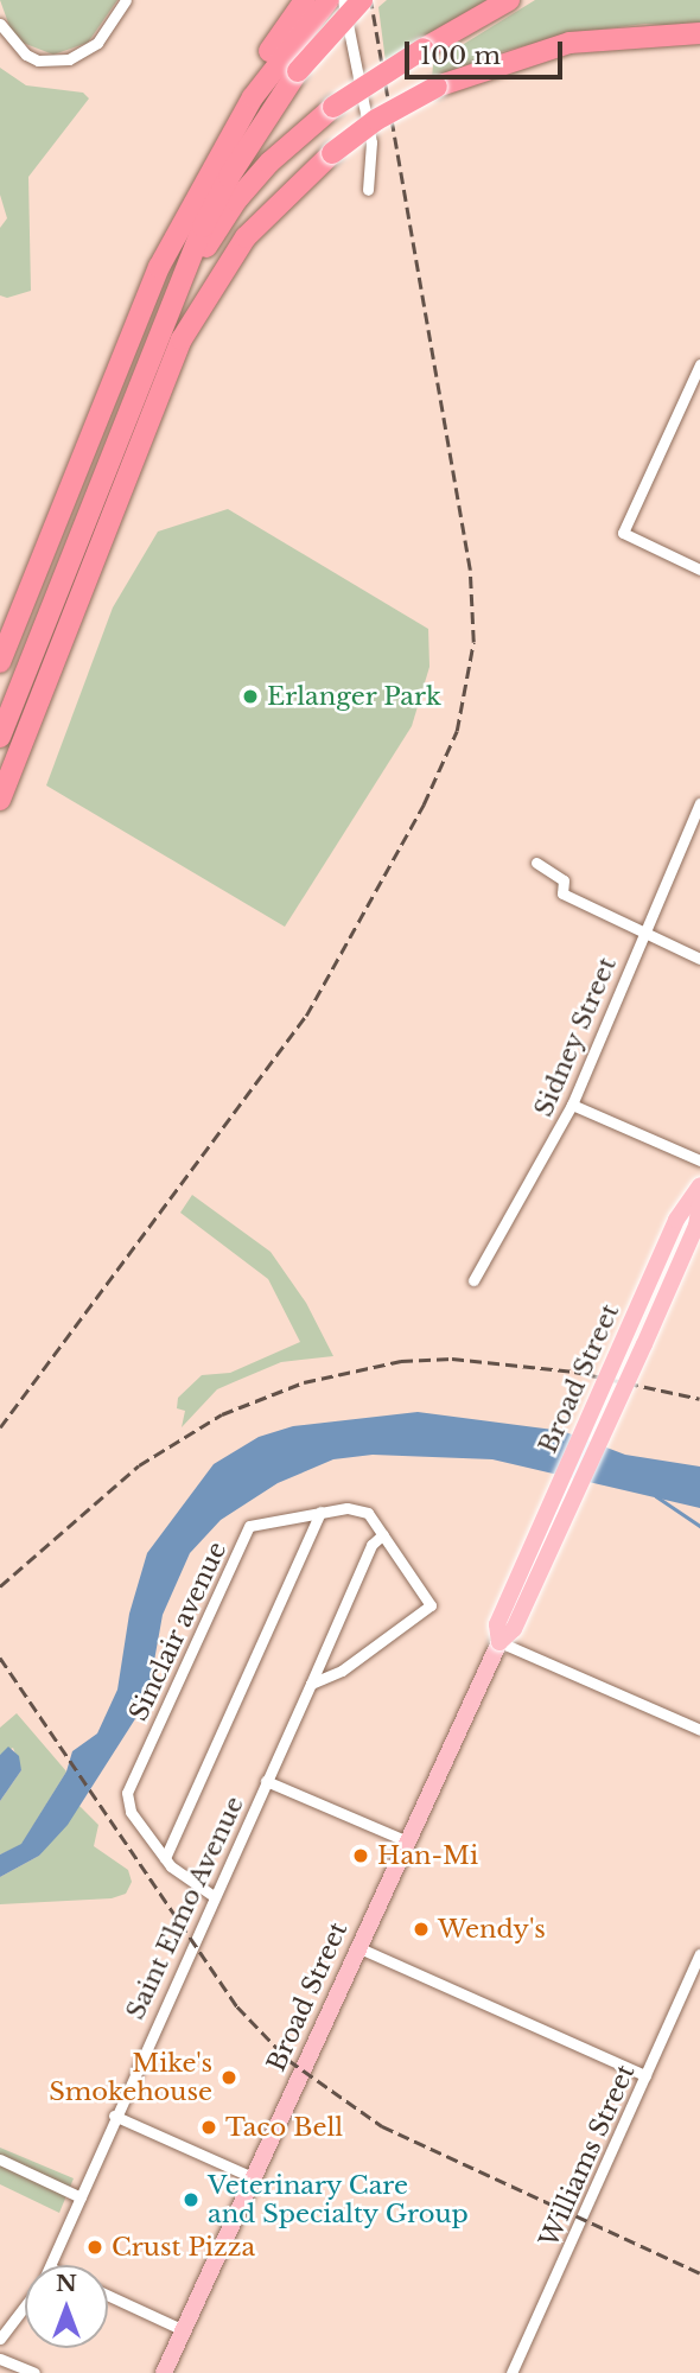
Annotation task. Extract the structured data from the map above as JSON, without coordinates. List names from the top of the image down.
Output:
{
  "streets": {
    "main road": ["Broad Street"],
    "street": [
      "Sidney Street",
      "Sinclair avenue",
      "Saint Elmo Avenue",
      "Williams Street"
    ]
  },
  "crossings": [
    ["Sinclair avenue", "Saint Elmo Avenue"]
  ],
  "places": [
    "Erlanger Park",
    "Han-Mi",
    "Wendy's",
    "Mike's Smokehouse",
    "Taco Bell",
    "Veterinary Care and Specialty Group",
    "Crust Pizza"
  ],
  "scale_bar": "100 m",
  "north": "top"
}
